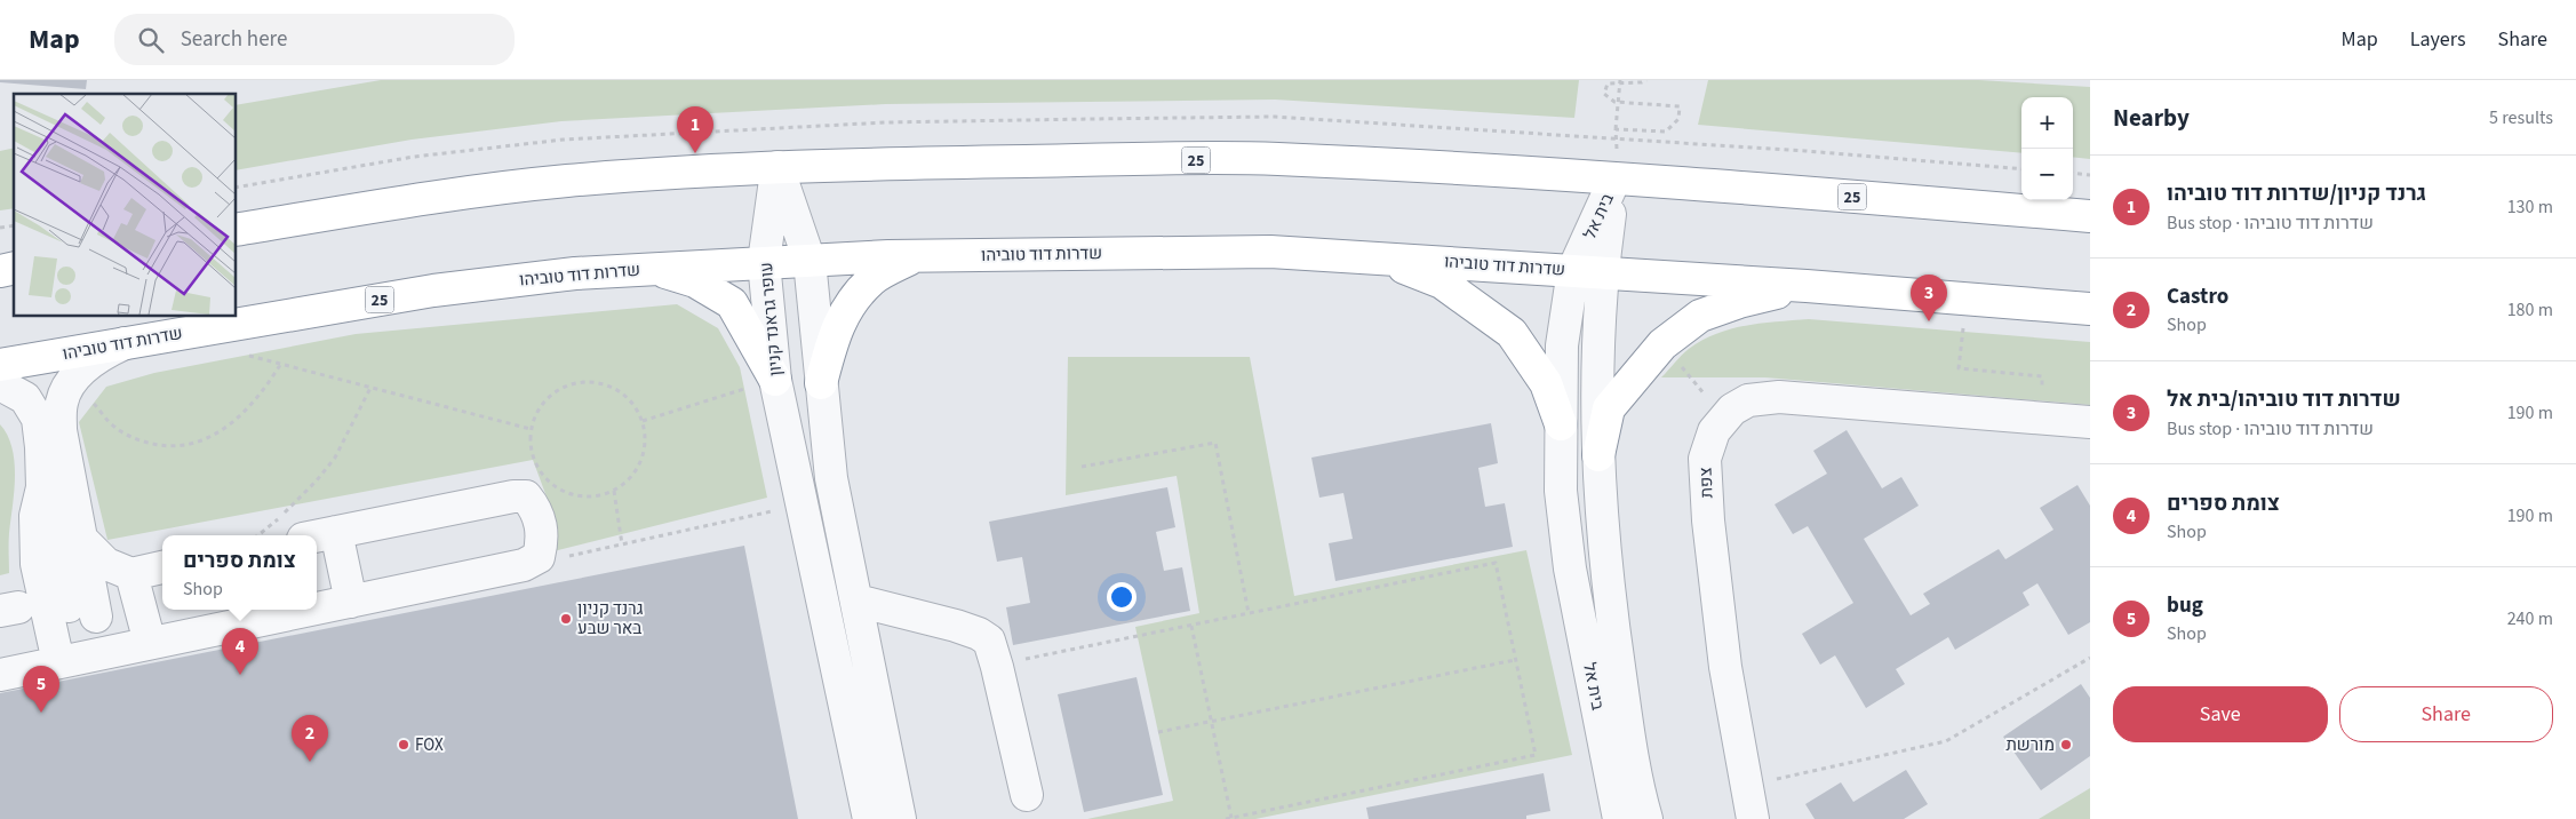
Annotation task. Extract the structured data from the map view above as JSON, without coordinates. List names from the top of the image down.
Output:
{
  "streets": {
    "highway": ["25", "שדרות דוד טוביהו"],
    "street": ["בית אל", "עופר גראנד קניון", "צפת"]
  },
  "crossings": [
    ["25", "בית אל"],
    ["25", "עופר גראנד קניון"],
    ["בית אל", "שדרות דוד טוביהו"],
    ["שדרות דוד טוביהו", "עופר גראנד קניון"]
  ],
  "places": ["גרנד קניון באר שבע", "FOX", "מורשת"],
  "page": {
    "header": "Map",
    "search": "Search here",
    "nav": ["Map", "Layers", "Share"],
    "heading": ["Nearby", "5 results"],
    "map_buttons": ["+", "−"],
    "pins": [
      "1",
      "3",
      "4",
      "5",
      "2"
    ],
    "list": [
      {
        "mark": "1",
        "name": "גרנד קניון/שדרות דוד טוביהו",
        "note": "Bus stop · שדרות דוד טוביהו",
        "value": "130 m"
      },
      {
        "mark": "2",
        "name": "Castro",
        "note": "Shop",
        "value": "180 m"
      },
      {
        "mark": "3",
        "name": "שדרות דוד טוביהו/בית אל",
        "note": "Bus stop · שדרות דוד טוביהו",
        "value": "190 m"
      },
      {
        "mark": "4",
        "name": "צומת ספרים",
        "note": "Shop",
        "value": "190 m"
      },
      {
        "mark": "5",
        "name": "bug",
        "note": "Shop",
        "value": "240 m"
      }
    ],
    "popup": ["צומת ספרים", "Shop"],
    "buttons": ["Save", "Share"]
  }
}
